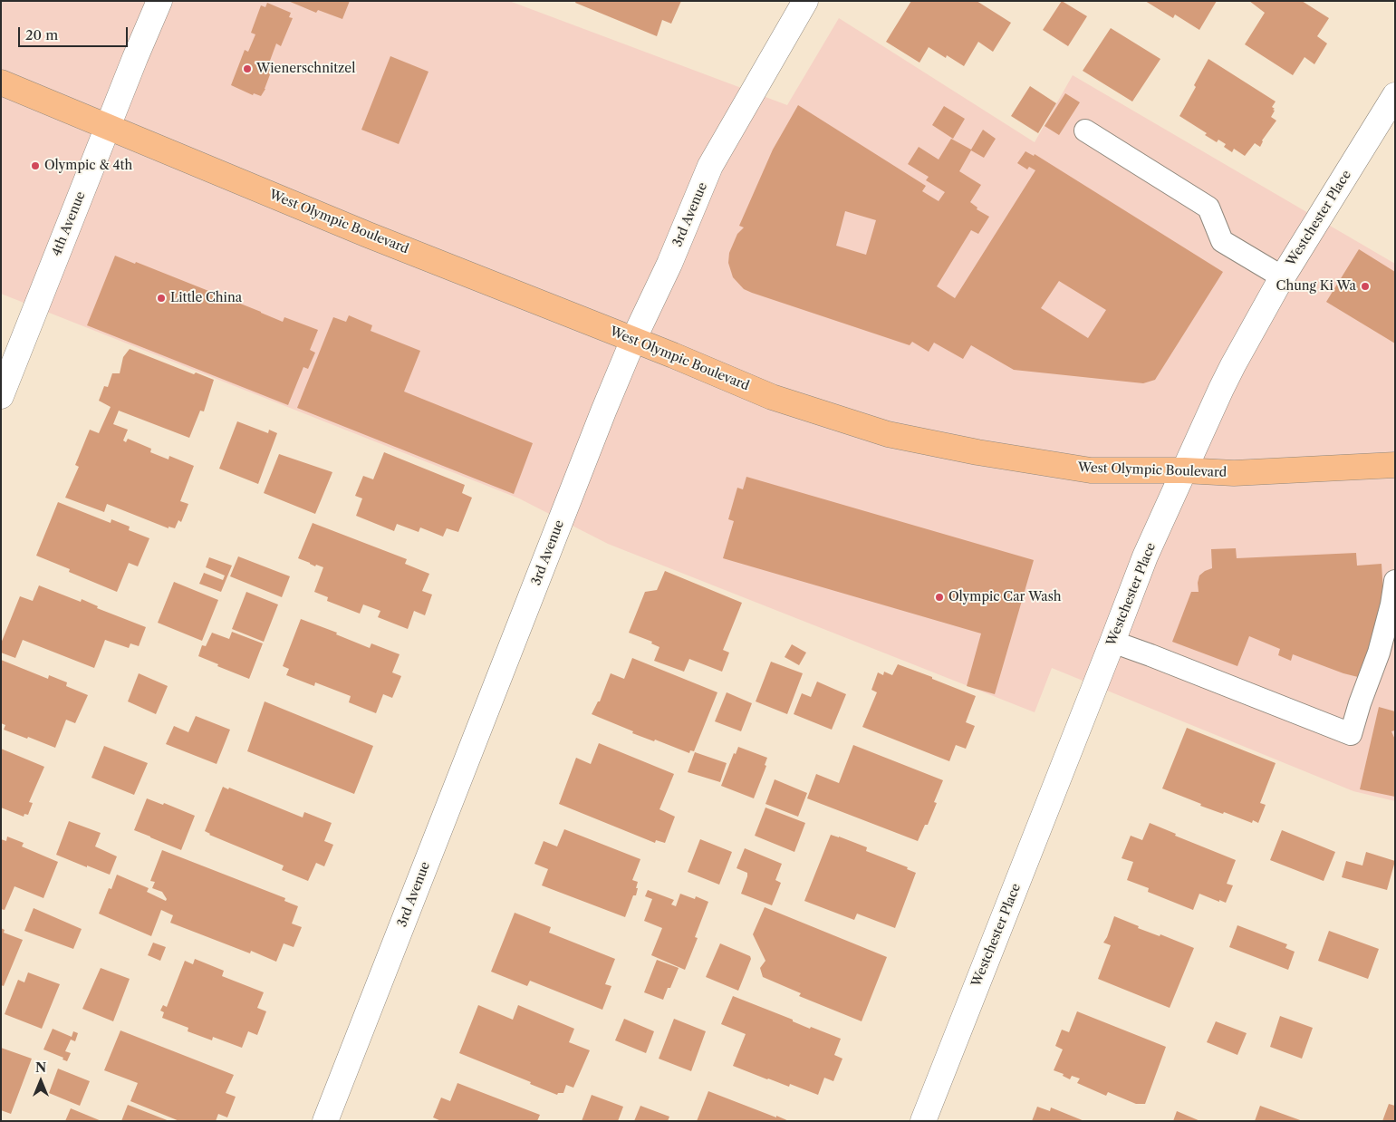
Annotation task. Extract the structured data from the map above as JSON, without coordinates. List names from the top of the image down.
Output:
{
  "streets": {
    "main road": ["West Olympic Boulevard"],
    "street": ["3rd Avenue", "Westchester Place", "4th Avenue"]
  },
  "crossings": [
    ["3rd Avenue", "West Olympic Boulevard"],
    ["Westchester Place", "West Olympic Boulevard"],
    ["West Olympic Boulevard", "4th Avenue"]
  ],
  "places": [
    "Wienerschnitzel",
    "Olympic & 4th",
    "Chung Ki Wa",
    "Little China",
    "Olympic Car Wash"
  ],
  "scale_bar": "20 m",
  "north": "top"
}
